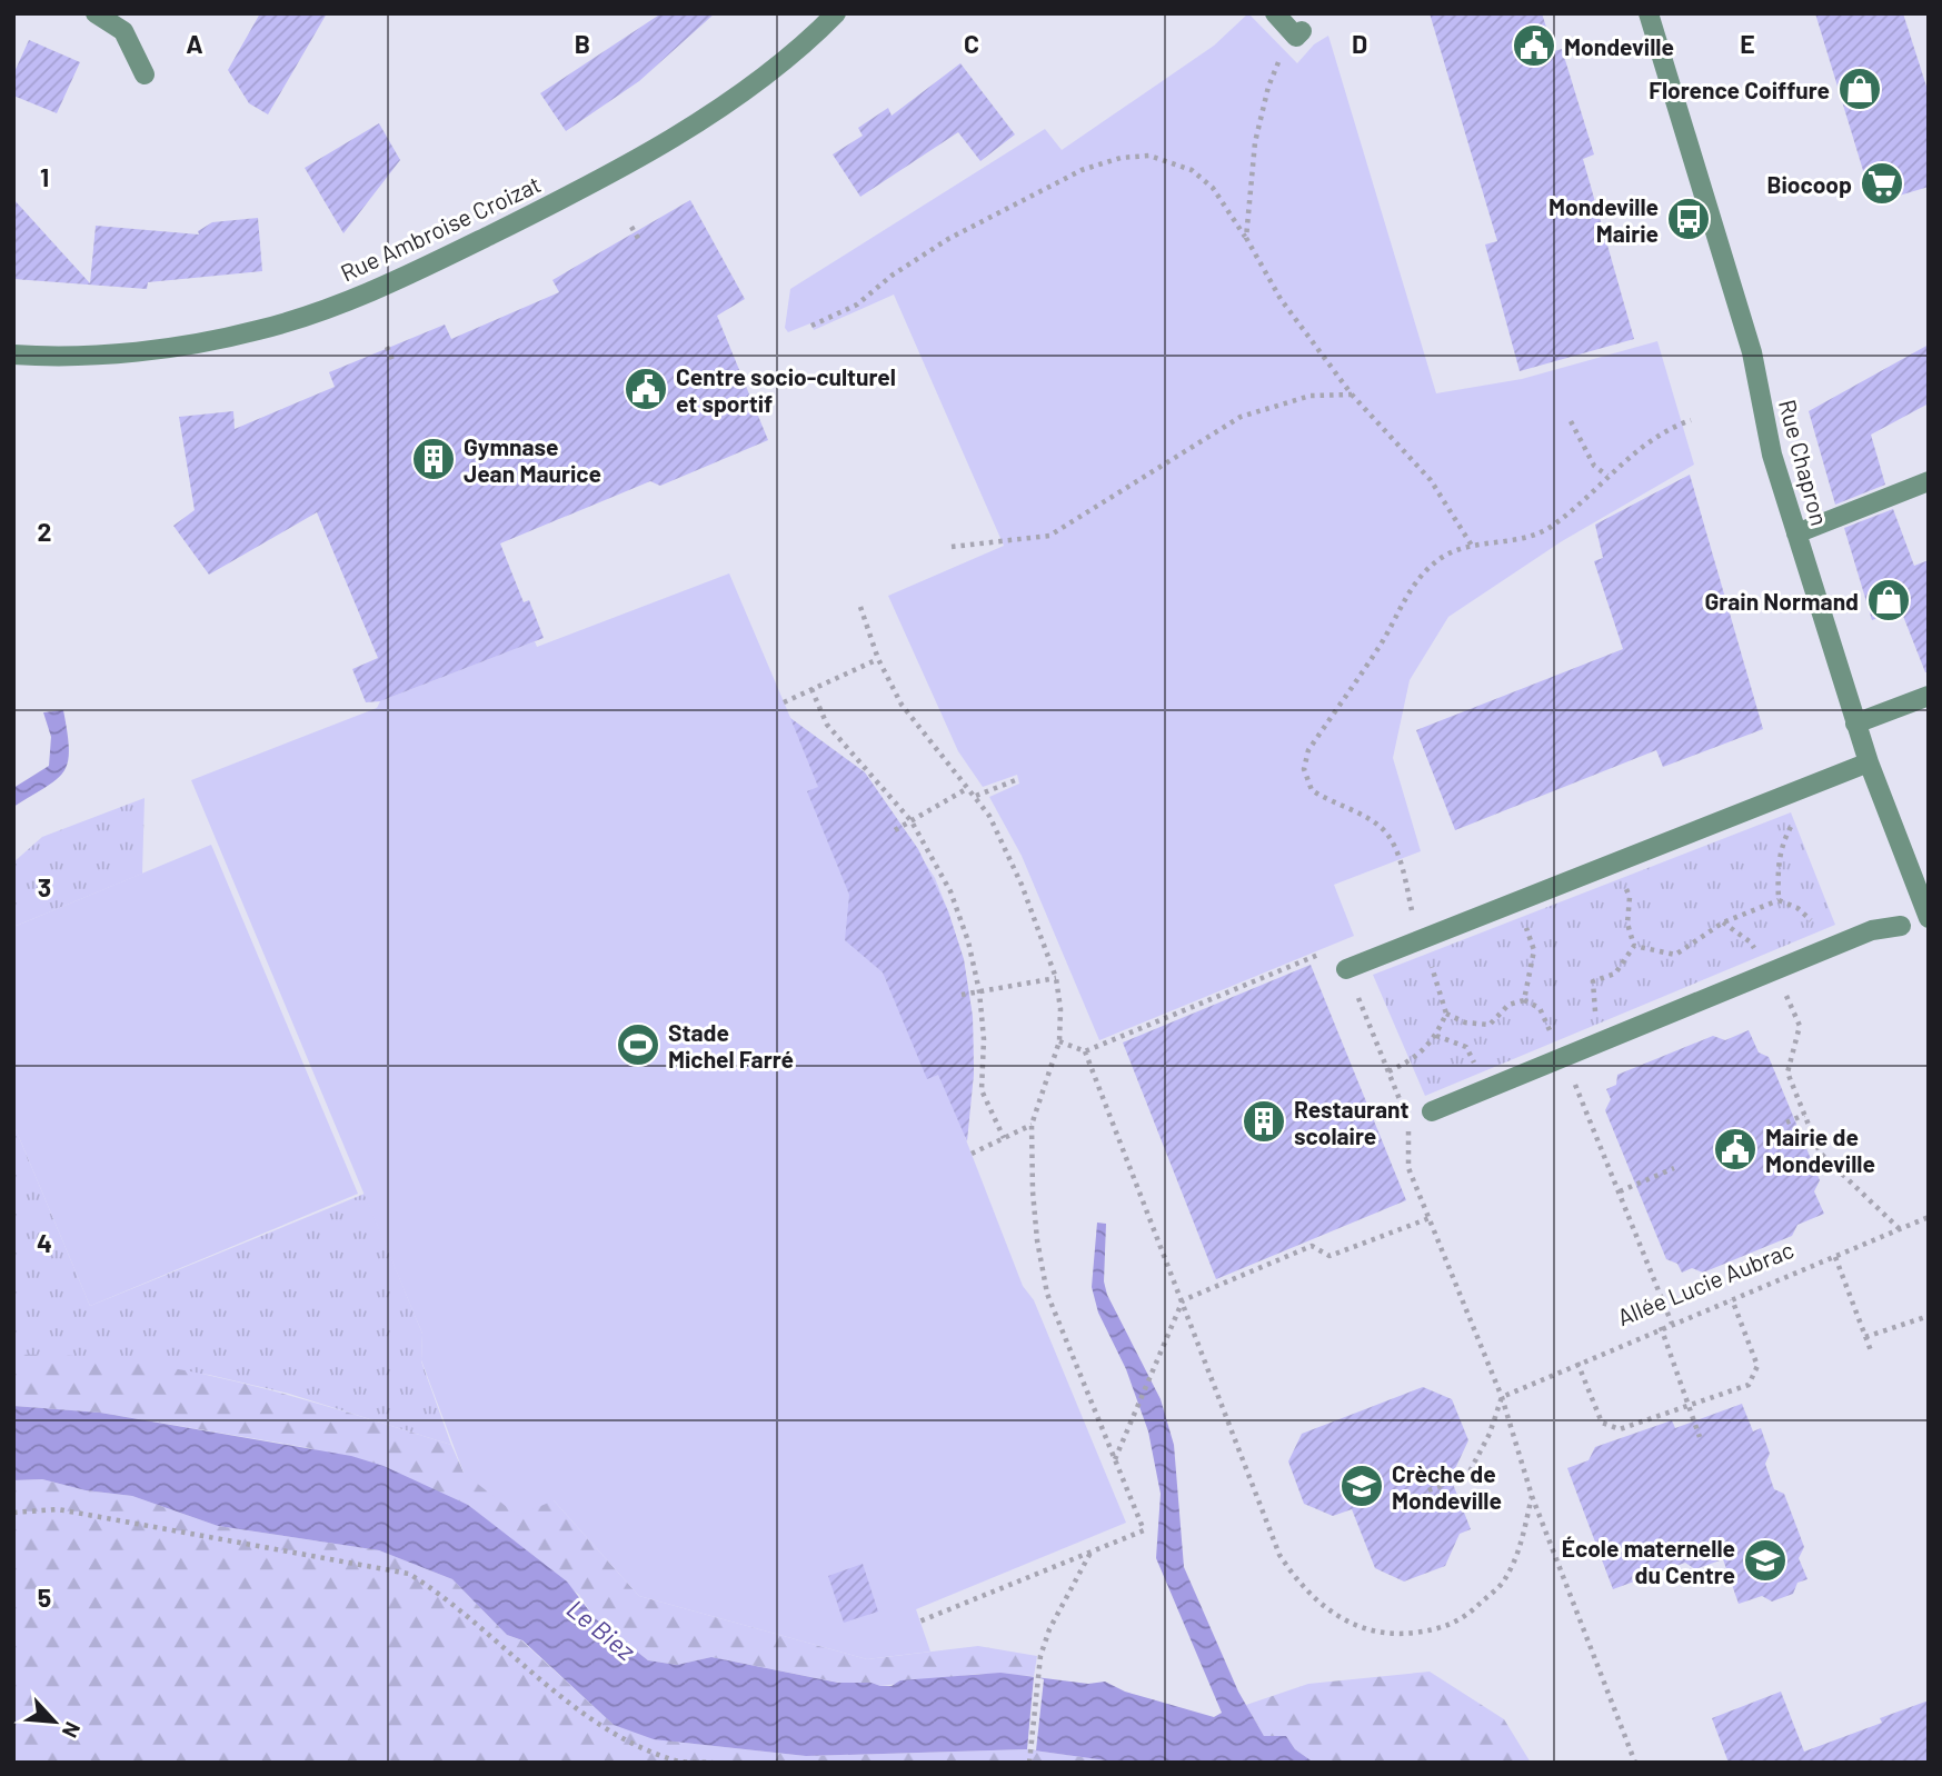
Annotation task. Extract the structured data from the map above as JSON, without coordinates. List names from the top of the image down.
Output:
{
  "streets": {
    "street": ["Rue Ambroise Croizat", "Rue Chapron"],
    "path": ["Allée Lucie Aubrac"]
  },
  "water": ["Le Biez"],
  "places": {
    "public building": ["Mondeville", "Centre socio-culturel et sportif", "Mairie de Mondeville"],
    "shop": ["Florence Coiffure", "Grain Normand"],
    "supermarket": ["Biocoop"],
    "bus stop": ["Mondeville Mairie"],
    "building": ["Gymnase Jean Maurice", "Restaurant scolaire"],
    "sports": ["Stade Michel Farré"],
    "school or university": ["Crèche de Mondeville", "École maternelle du Centre"]
  },
  "north": "bottom right",
  "grid": {
    "columns": [
      "A",
      "B",
      "C",
      "D",
      "E"
    ],
    "rows": [
      "1",
      "2",
      "3",
      "4",
      "5"
    ]
  }
}
